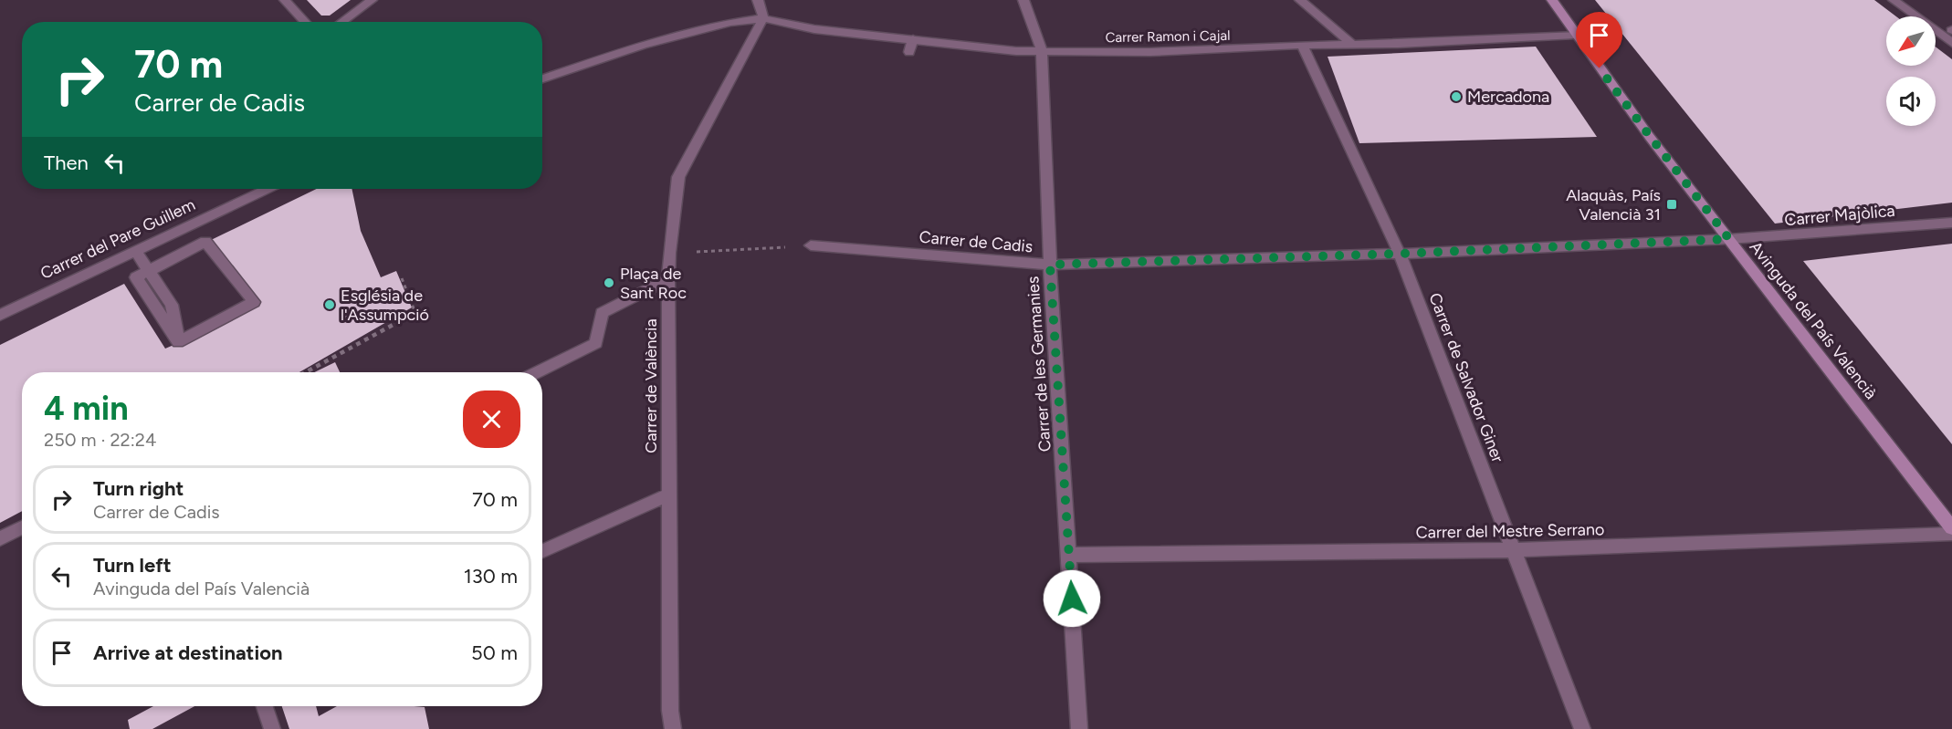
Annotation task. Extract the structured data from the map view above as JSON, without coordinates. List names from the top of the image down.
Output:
{
  "streets": {
    "street": [
      "Carrer Ramon i Cajal",
      "Carrer Majòlica",
      "Carrer del Pare Guillem",
      "Carrer de Cadis",
      "Avinguda del País Valencià",
      "Carrer de les Germanies",
      "Carrer de Salvador Giner",
      "Carrer de València",
      "Carrer del Mestre Serrano"
    ]
  },
  "crossings": [
    ["Carrer Ramon i Cajal", "Avinguda del País Valencià"],
    ["Carrer Ramon i Cajal", "Carrer de les Germanies"],
    ["Carrer Ramon i Cajal", "Carrer de Salvador Giner"],
    ["Carrer Ramon i Cajal", "Carrer de València"],
    ["Carrer Majòlica", "Carrer de Cadis"],
    ["Carrer Majòlica", "Avinguda del País Valencià"],
    ["Carrer de Cadis", "Avinguda del País Valencià"],
    ["Carrer de Cadis", "Carrer de les Germanies"],
    ["Carrer de Cadis", "Carrer de Salvador Giner"],
    ["Carrer de les Germanies", "Carrer del Mestre Serrano"],
    ["Carrer de Salvador Giner", "Carrer del Mestre Serrano"]
  ],
  "places": {
    "other": ["Mercadona", "Plaça de Sant Roc", "Església de l'Assumpció"],
    "transit": ["Alaquàs, País Valencià 31"]
  },
  "north": "bottom left",
  "page": {
    "turn": ["70 m", "Carrer de Cadis"],
    "then": "Then",
    "heading": ["4 min", "250 m · 22:24"],
    "list": [
      {
        "name": "Turn right",
        "note": "Carrer de Cadis",
        "value": "70 m"
      },
      {
        "name": "Turn left",
        "note": "Avinguda del País Valencià",
        "value": "130 m"
      },
      {
        "name": "Arrive at destination",
        "value": "50 m"
      }
    ]
  }
}
